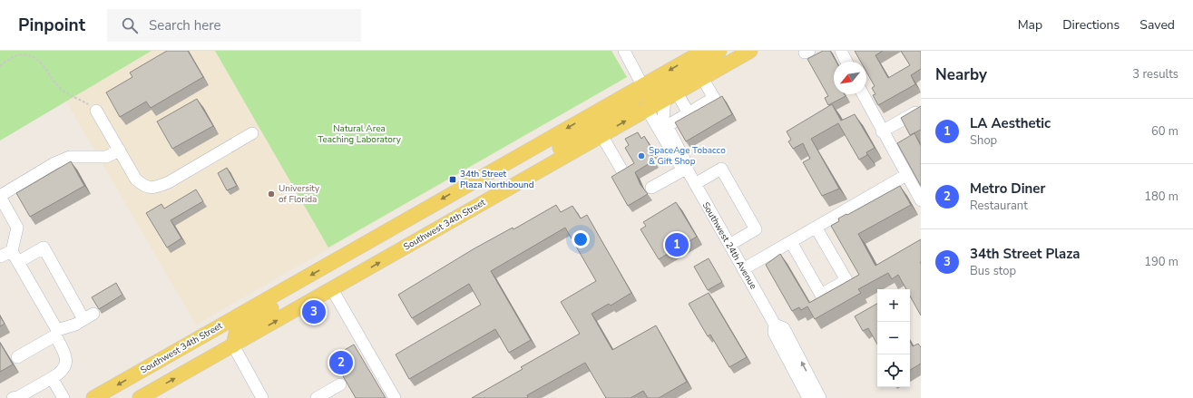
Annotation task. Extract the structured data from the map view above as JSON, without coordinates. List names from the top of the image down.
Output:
{
  "streets": {
    "main road": ["Southwest 34th Street"],
    "street": ["Southwest 24th Avenue"]
  },
  "crossings": [
    ["Southwest 34th Street", "Southwest 24th Avenue"]
  ],
  "parks": ["Natural Area Teaching Laboratory"],
  "places": {
    "other": ["SpaceAge Tobacco & Gift Shop", "University of Florida"],
    "transit": ["34th Street Plaza Northbound"]
  },
  "north": "bottom left",
  "page": {
    "header": "Pinpoint",
    "search": "Search here",
    "nav": ["Map", "Directions", "Saved"],
    "heading": ["Nearby", "3 results"],
    "list": [
      {
        "mark": "1",
        "name": "LA Aesthetic",
        "note": "Shop",
        "value": "60 m"
      },
      {
        "mark": "2",
        "name": "Metro Diner",
        "note": "Restaurant",
        "value": "180 m"
      },
      {
        "mark": "3",
        "name": "34th Street Plaza",
        "note": "Bus stop",
        "value": "190 m"
      }
    ],
    "pins": ["1", "3", "2"],
    "map_buttons": ["+", "−"]
  }
}
